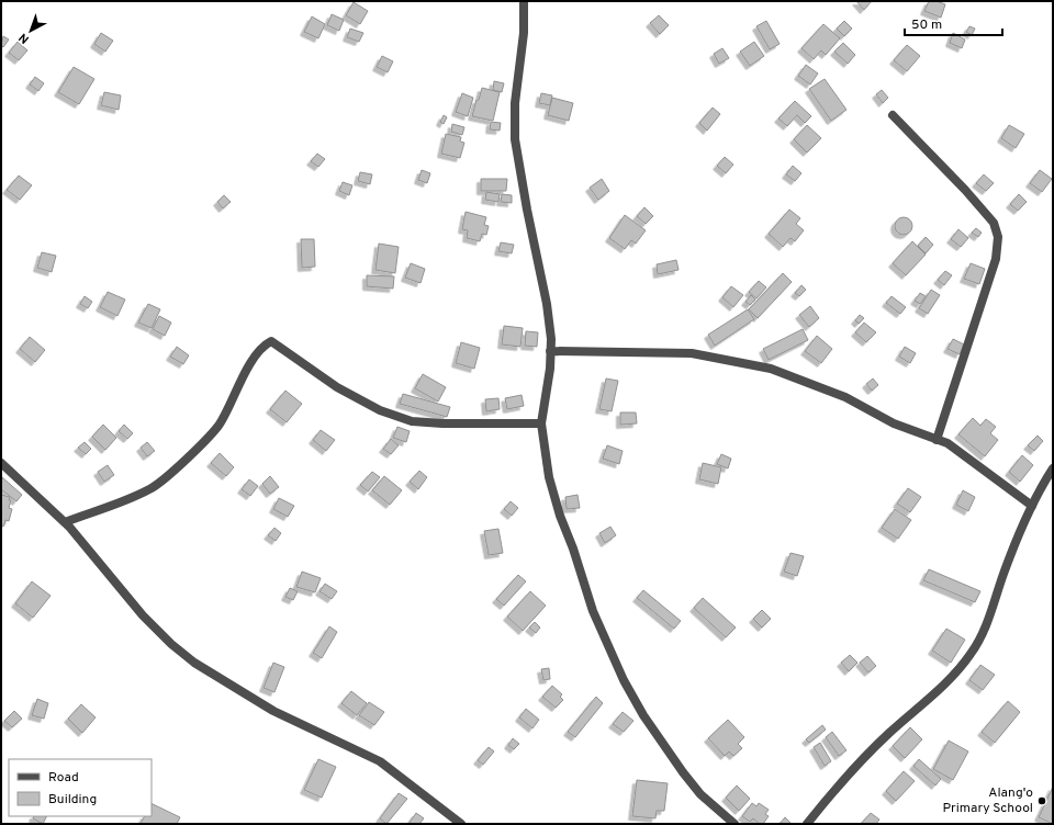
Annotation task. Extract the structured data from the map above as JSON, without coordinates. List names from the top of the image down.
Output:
{
  "places": ["Alang'o Primary School"],
  "legend": ["Road", "Building"],
  "scale_bar": "50 m",
  "north": "bottom left"
}
